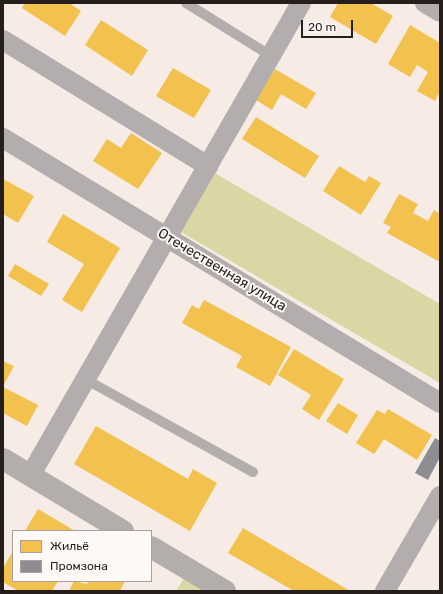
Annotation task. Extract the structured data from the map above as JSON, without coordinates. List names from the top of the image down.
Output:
{
  "streets": {
    "street": ["Отечественная улица"]
  },
  "legend": ["Жильё", "Промзона"],
  "scale_bar": "20 m"
}
